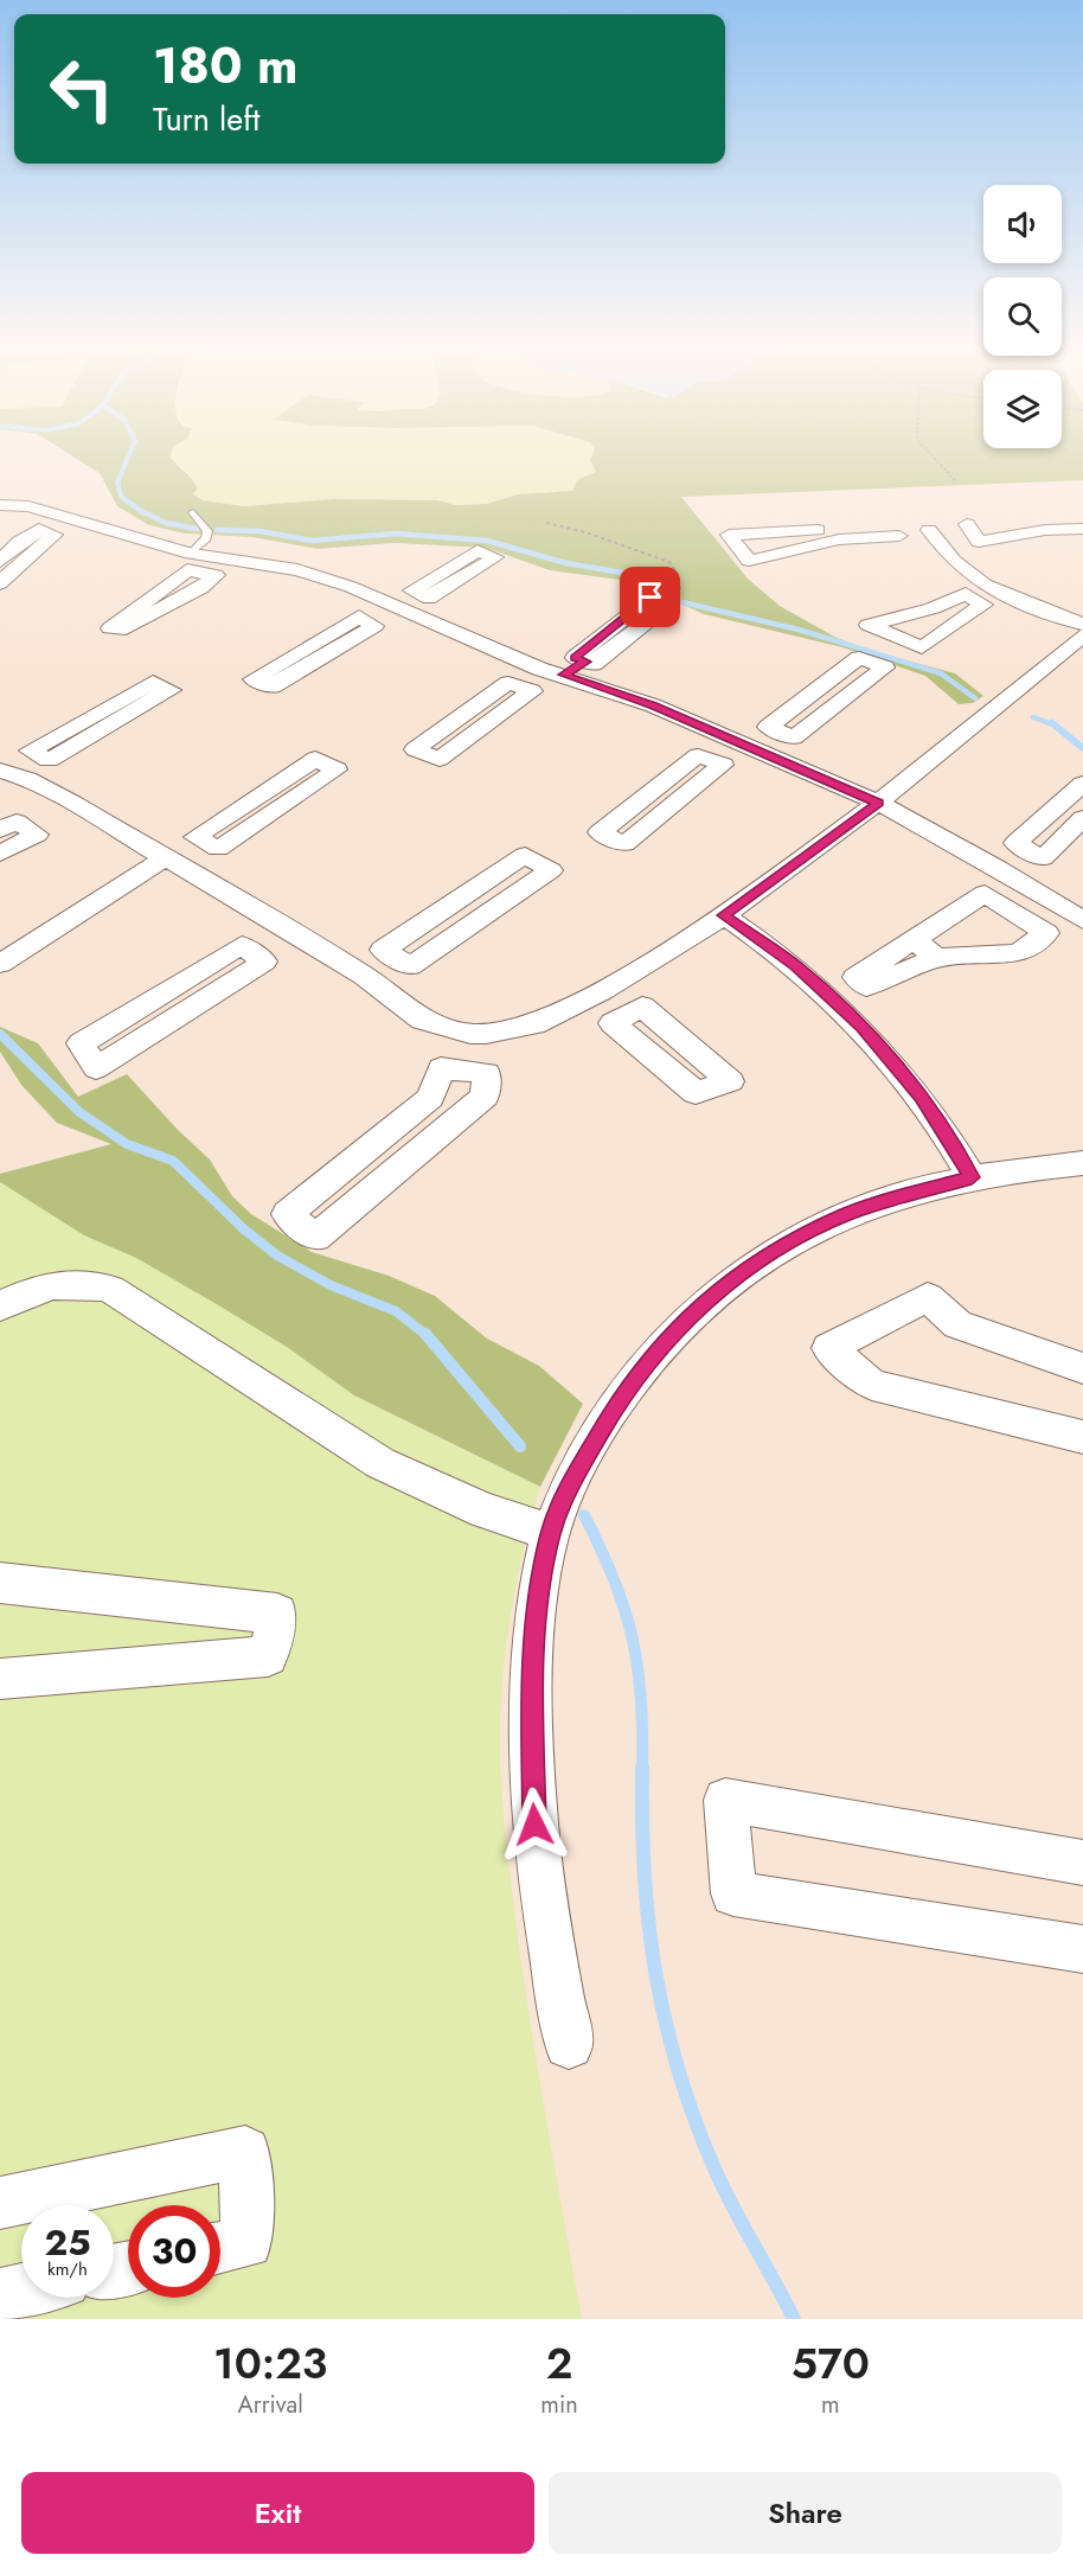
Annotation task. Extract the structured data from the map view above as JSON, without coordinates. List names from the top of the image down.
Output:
{
  "page": {
    "turn": ["180 m", "Turn left"],
    "speed": "25 km/h",
    "limit": "30",
    "eta": [
      "10:23",
      "Arrival",
      "2",
      "min",
      "570",
      "m"
    ],
    "buttons": ["Exit", "Share"]
  }
}
